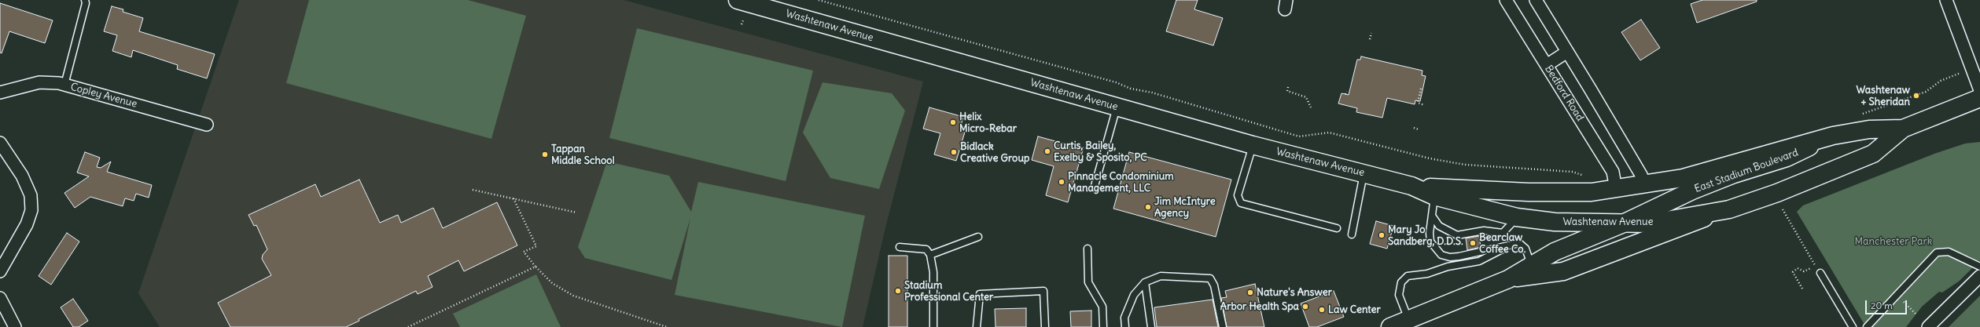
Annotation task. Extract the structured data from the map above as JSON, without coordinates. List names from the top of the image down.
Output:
{
  "streets": {
    "main road": ["Washtenaw Avenue", "East Stadium Boulevard"],
    "street": ["Bedford Road", "Copley Avenue"]
  },
  "crossings": [
    ["Washtenaw Avenue", "Bedford Road"],
    ["Washtenaw Avenue", "East Stadium Boulevard"]
  ],
  "parks": ["Manchester Park"],
  "places": [
    "Washtenaw + Sheridan",
    "Helix Micro-Rebar",
    "Curtis, Bailey, Exelby & Sposito, PC",
    "Bidlack Creative Group",
    "Tappan Middle School",
    "Pinnacle Condominium Management, LLC",
    "Jim McIntyre Agency",
    "Mary Jo Sandberg, D.D.S.",
    "Bearclaw Coffee Co.",
    "Stadium Professional Center",
    "Nature's Answer",
    "Arbor Health Spa",
    "Law Center"
  ],
  "scale_bar": "20 m"
}
